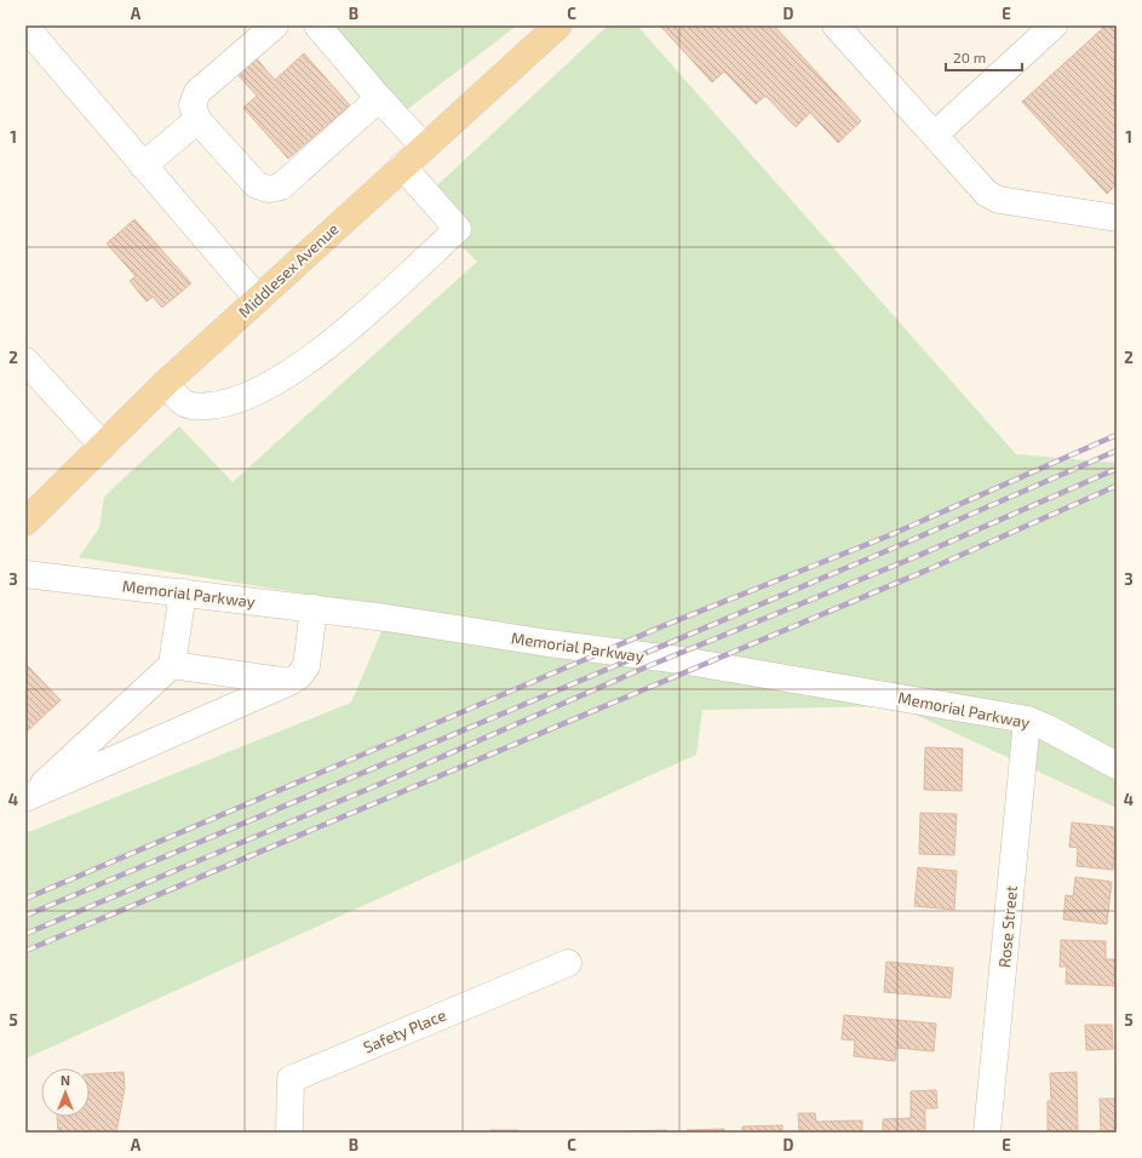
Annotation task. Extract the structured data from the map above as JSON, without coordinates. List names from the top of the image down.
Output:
{
  "streets": {
    "main road": ["Middlesex Avenue"],
    "street": ["Memorial Parkway", "Rose Street", "Safety Place"]
  },
  "crossings": [
    ["Memorial Parkway", "Rose Street"]
  ],
  "scale_bar": "20 m",
  "north": "top",
  "grid": {
    "columns": [
      "A",
      "B",
      "C",
      "D",
      "E"
    ],
    "rows": [
      "1",
      "2",
      "3",
      "4",
      "5"
    ]
  }
}
